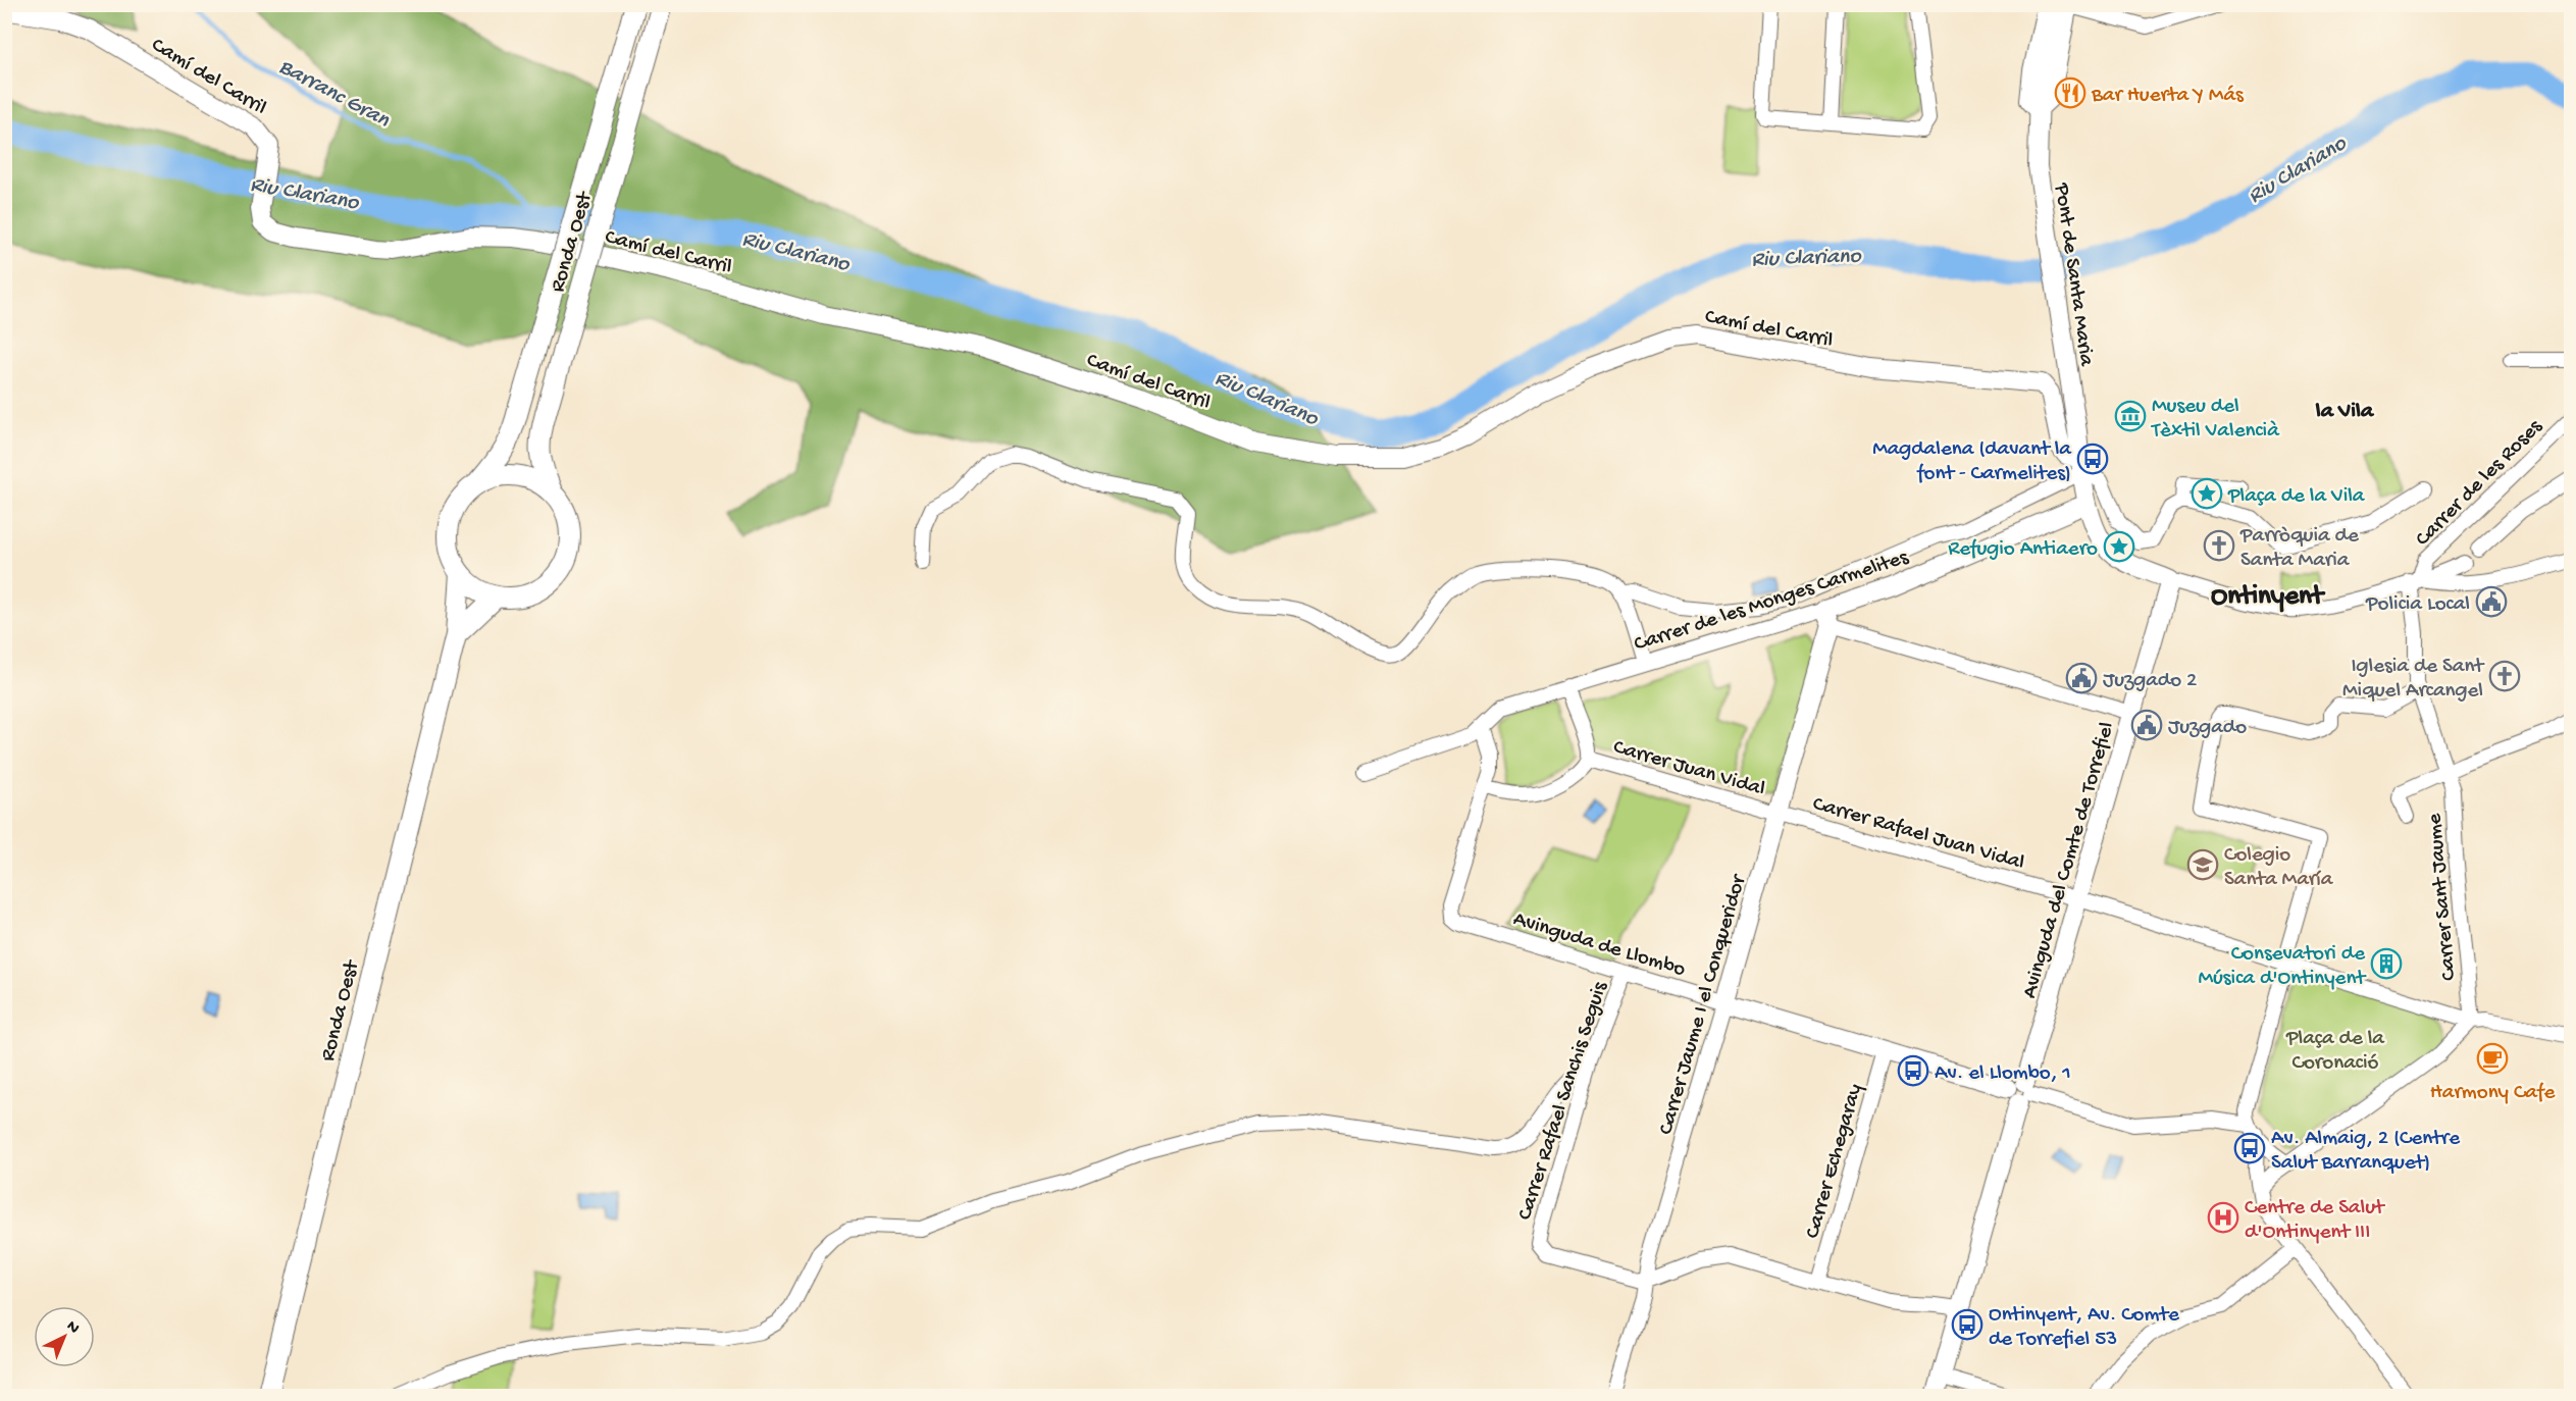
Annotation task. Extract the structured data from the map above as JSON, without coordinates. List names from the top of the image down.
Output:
{
  "streets": {
    "main road": ["Ronda Oest"],
    "street": [
      "Camí del Carril",
      "Pont de Santa Maria",
      "Carrer de les Roses",
      "Carrer de les Monges Carmelites",
      "Carrer Juan Vidal",
      "Carrer Rafael Juan Vidal",
      "Avinguda del Comte de Torrefiel",
      "Carrer Sant Jaume",
      "Avinguda de Llombo",
      "Carrer Jaume I el Conqueridor",
      "Carrer Rafael Sanchis Seguis",
      "Carrer Echegaray"
    ]
  },
  "crossings": [
    ["Camí del Carril", "Pont de Santa Maria"],
    ["Camí del Carril", "Carrer de les Monges Carmelites"],
    ["Pont de Santa Maria", "Carrer de les Monges Carmelites"],
    ["Pont de Santa Maria", "Avinguda del Comte de Torrefiel"],
    ["Carrer de les Roses", "Carrer Sant Jaume"],
    ["Carrer de les Monges Carmelites", "Carrer Juan Vidal"],
    ["Carrer de les Monges Carmelites", "Avinguda de Llombo"],
    ["Carrer de les Monges Carmelites", "Carrer Jaume I el Conqueridor"],
    ["Carrer Juan Vidal", "Carrer Rafael Juan Vidal"],
    ["Carrer Juan Vidal", "Avinguda de Llombo"],
    ["Carrer Juan Vidal", "Carrer Jaume I el Conqueridor"],
    ["Carrer Rafael Juan Vidal", "Avinguda del Comte de Torrefiel"],
    ["Carrer Rafael Juan Vidal", "Carrer Sant Jaume"],
    ["Carrer Rafael Juan Vidal", "Carrer Jaume I el Conqueridor"],
    ["Avinguda del Comte de Torrefiel", "Avinguda de Llombo"],
    ["Avinguda de Llombo", "Carrer Jaume I el Conqueridor"],
    ["Avinguda de Llombo", "Carrer Rafael Sanchis Seguis"],
    ["Avinguda de Llombo", "Carrer Echegaray"],
    ["Carrer Jaume I el Conqueridor", "Carrer Rafael Sanchis Seguis"]
  ],
  "districts": ["la Vila", "Ontinyent"],
  "water": ["Barranc Gran", "Riu Clariano"],
  "parks": ["Plaça de la Coronació"],
  "places": {
    "restaurant": ["Bar Huerta Y Más"],
    "museum": ["Museu del Tèxtil Valencià"],
    "bus stop": [
      "Magdalena (davant la font - Carmelites)",
      "Av. el Llombo, 1",
      "Av. Almaig, 2 (Centre Salut Barranquet)",
      "Ontinyent, Av. Comte de Torrefiel 53"
    ],
    "place": ["Plaça de la Vila", "Refugio Antiaero"],
    "church": ["Parròquia de Santa Maria", "Iglesia de Sant Miquel Arcangel"],
    "public building": ["Policia Local", "Juzgado 2", "Juzgado"],
    "school or university": ["Colegio Santa María"],
    "building": ["Consevatori de Música d'Ontinyent"],
    "cafe": ["Harmony Cafe"],
    "hospital": ["Centre de Salut d'Ontinyent III"]
  },
  "north": "top right"
}
